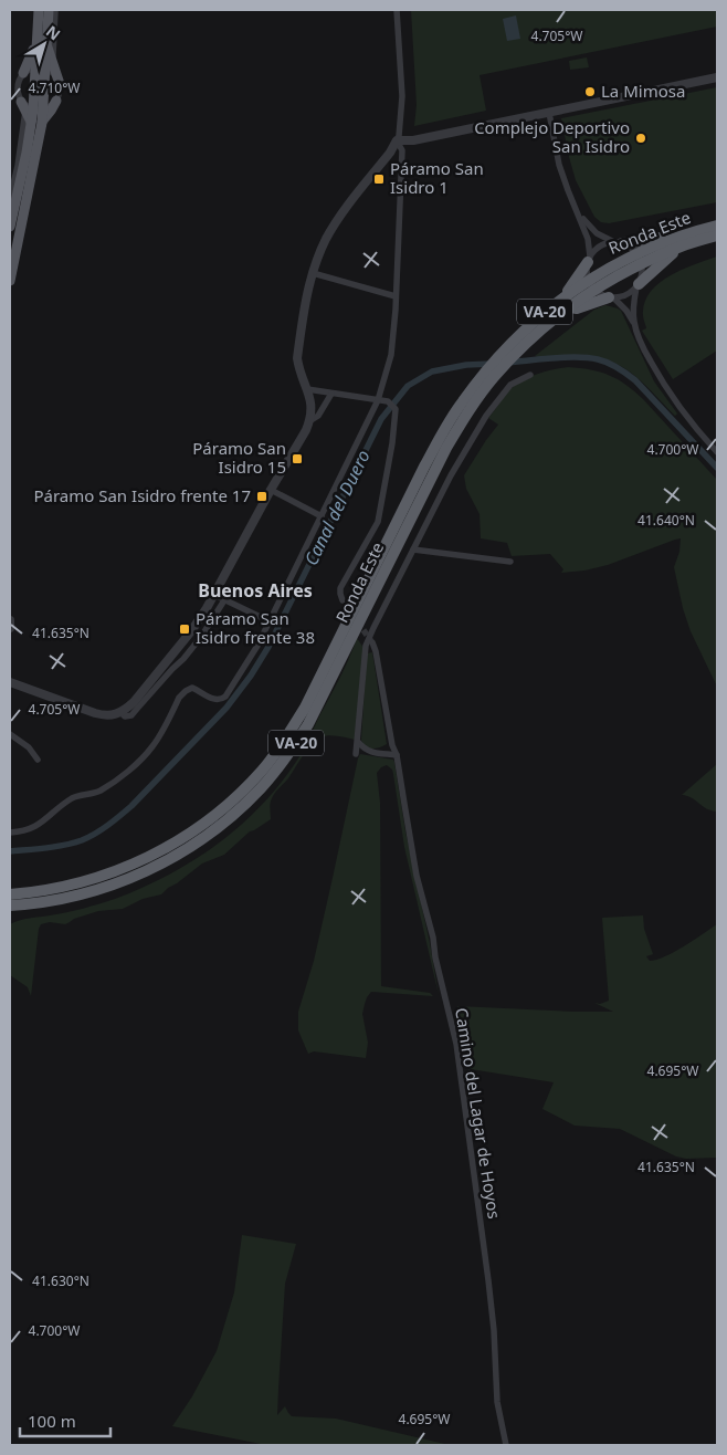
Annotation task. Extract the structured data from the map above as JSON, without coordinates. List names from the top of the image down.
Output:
{
  "streets": {
    "highway": ["Ronda Este", "VA-20"],
    "street": ["Camino del Lagar de Hoyos"]
  },
  "districts": ["Buenos Aires"],
  "water": ["Canal del Duero"],
  "places": {
    "other": ["La Mimosa", "Complejo Deportivo San Isidro"],
    "transit": [
      "Páramo San Isidro 1",
      "Páramo San Isidro 15",
      "Páramo San Isidro frente 17",
      "Páramo San Isidro frente 38"
    ]
  },
  "scale_bar": "100 m",
  "north": "top right",
  "coordinates": [
    "4.705°W",
    "4.710°W",
    "4.700°W",
    "41.640°N",
    "41.635°N",
    "4.695°W",
    "41.630°N"
  ]
}
